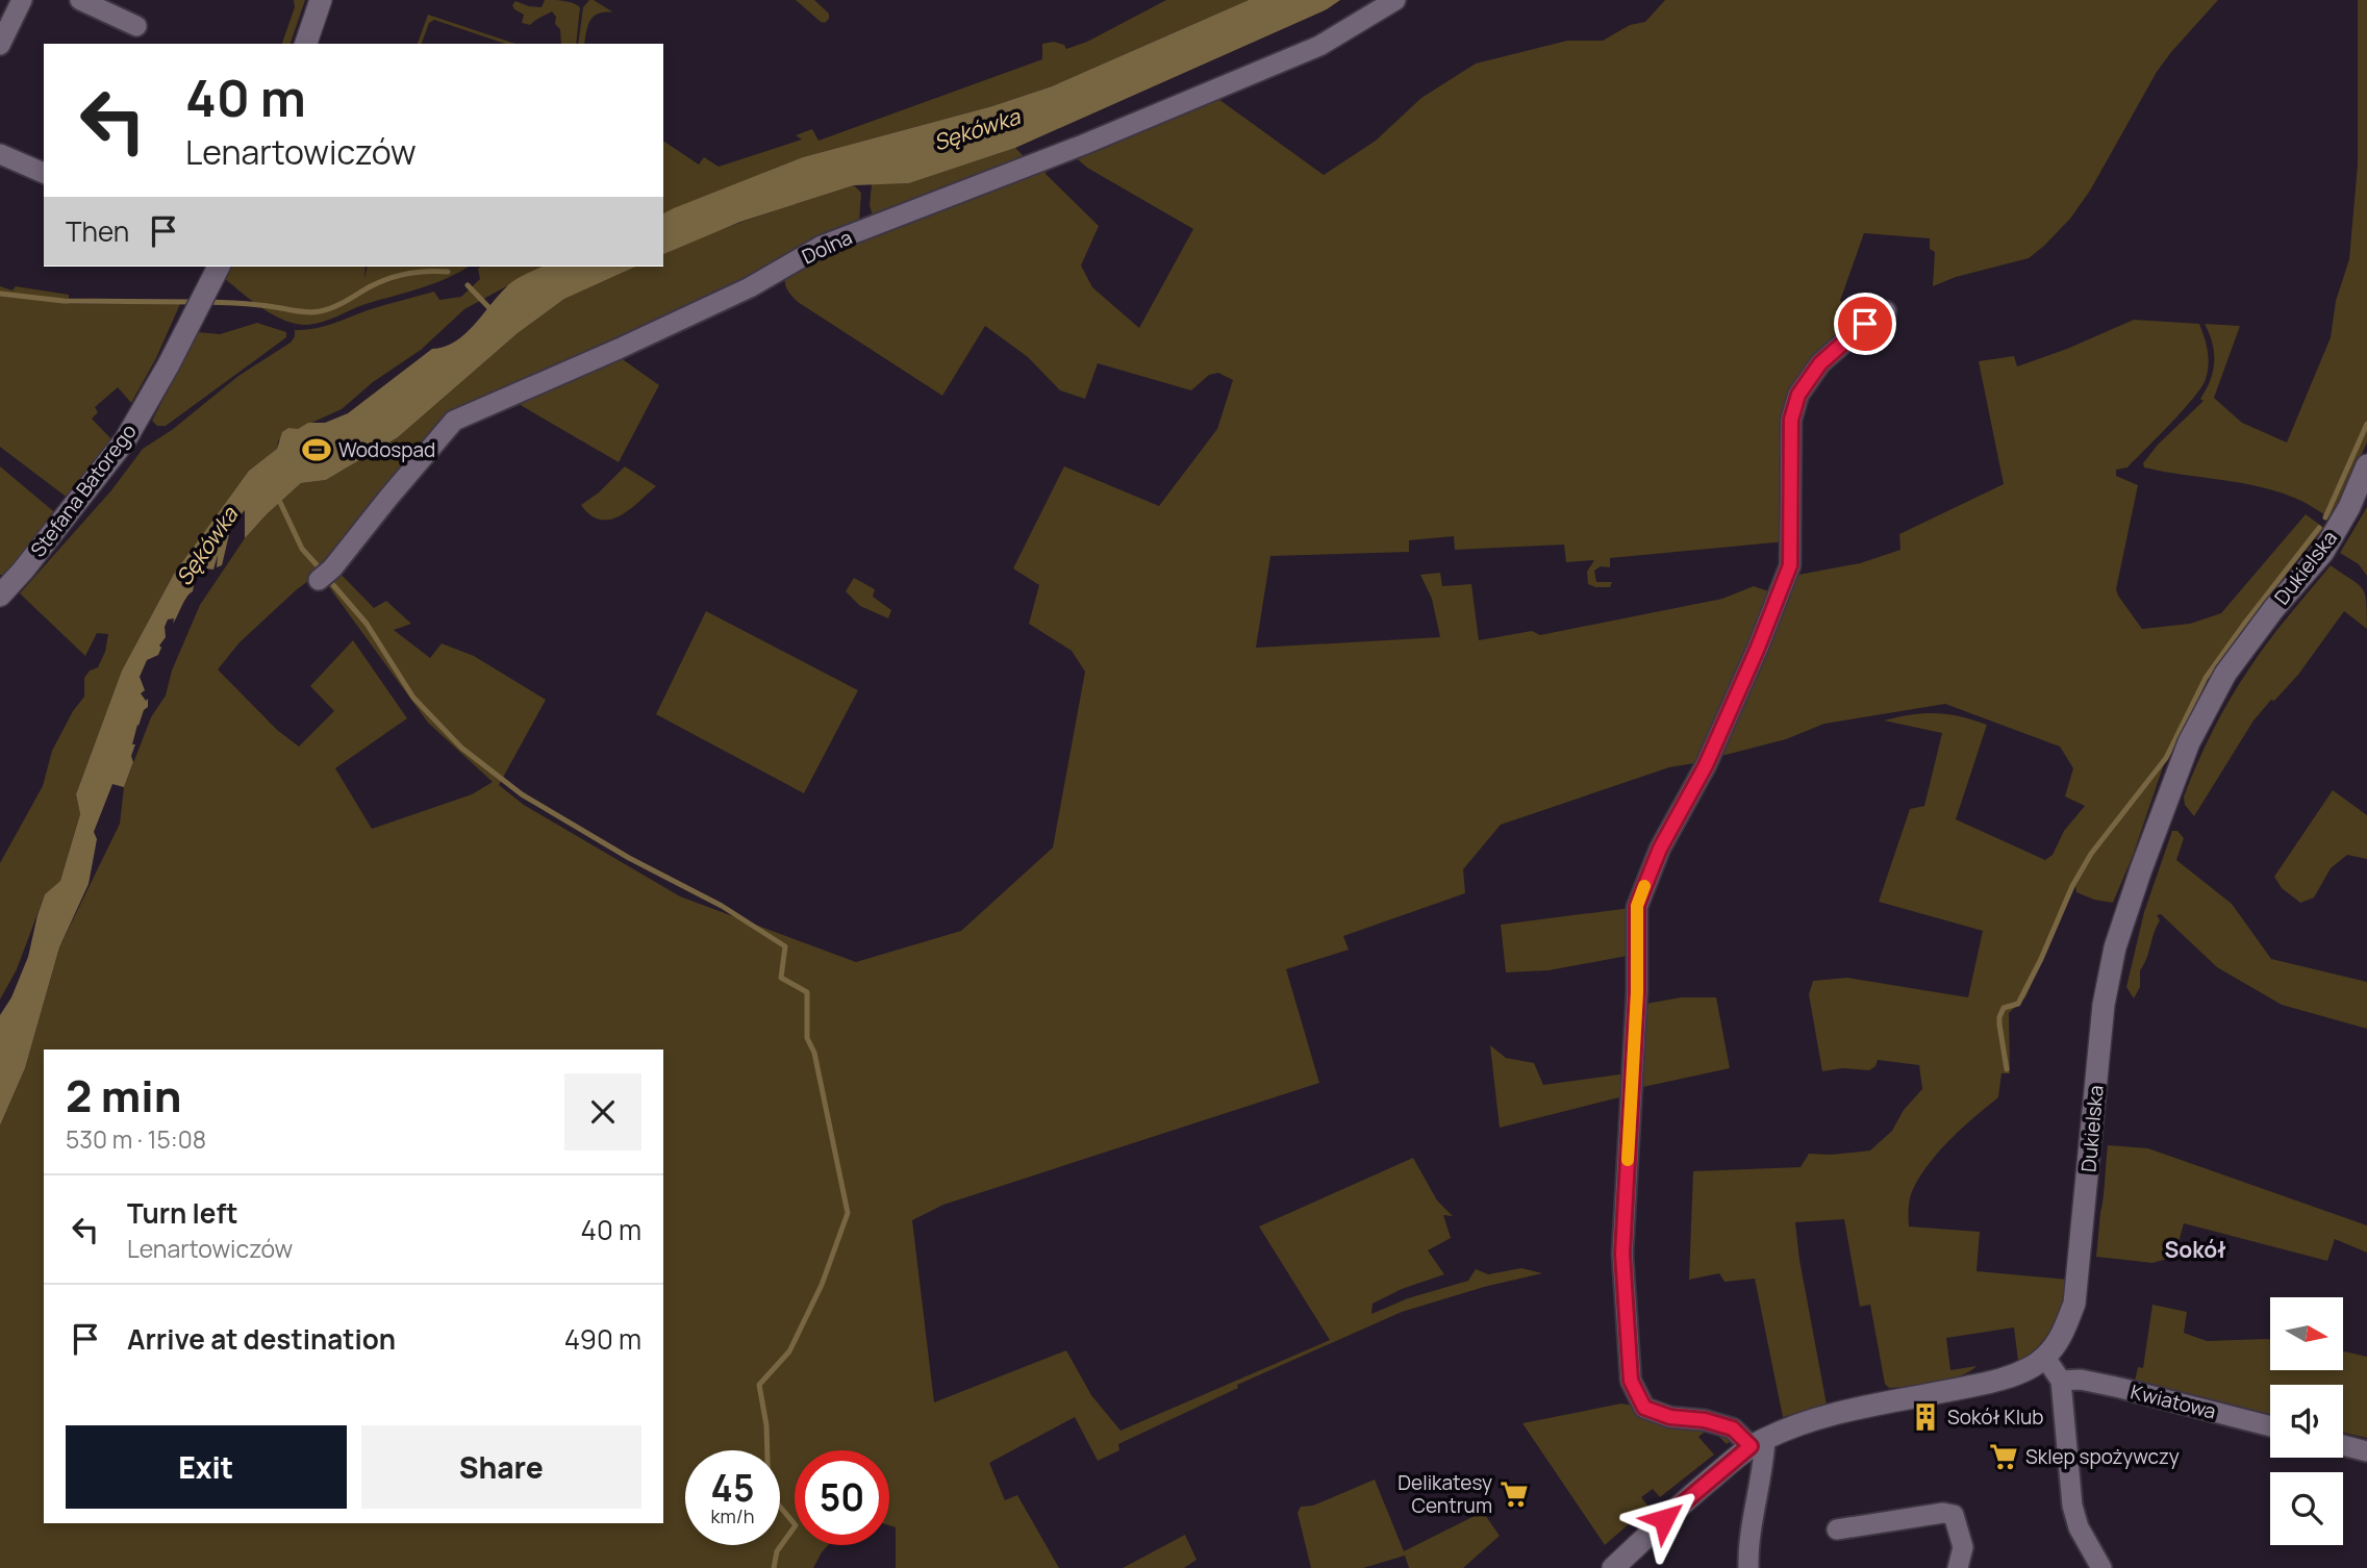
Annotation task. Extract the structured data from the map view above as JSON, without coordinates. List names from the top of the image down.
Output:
{
  "streets": {
    "main road": ["Stefana Batorego", "Dukielska"],
    "street": ["Dolna", "Kwiatowa"]
  },
  "districts": ["Sokół"],
  "water": ["Sękówka"],
  "places": {
    "sports": ["Wodospad"],
    "building": ["Sokół Klub"],
    "supermarket": ["Sklep spożywczy", "Delikatesy Centrum"]
  },
  "north": "right",
  "page": {
    "turn": ["40 m", "Lenartowiczów"],
    "then": "Then",
    "heading": ["2 min", "530 m · 15:08"],
    "list": [
      {
        "name": "Turn left",
        "note": "Lenartowiczów",
        "value": "40 m"
      },
      {
        "name": "Arrive at destination",
        "value": "490 m"
      }
    ],
    "buttons": ["Exit", "Share"],
    "speed": "45 km/h",
    "limit": "50"
  }
}
